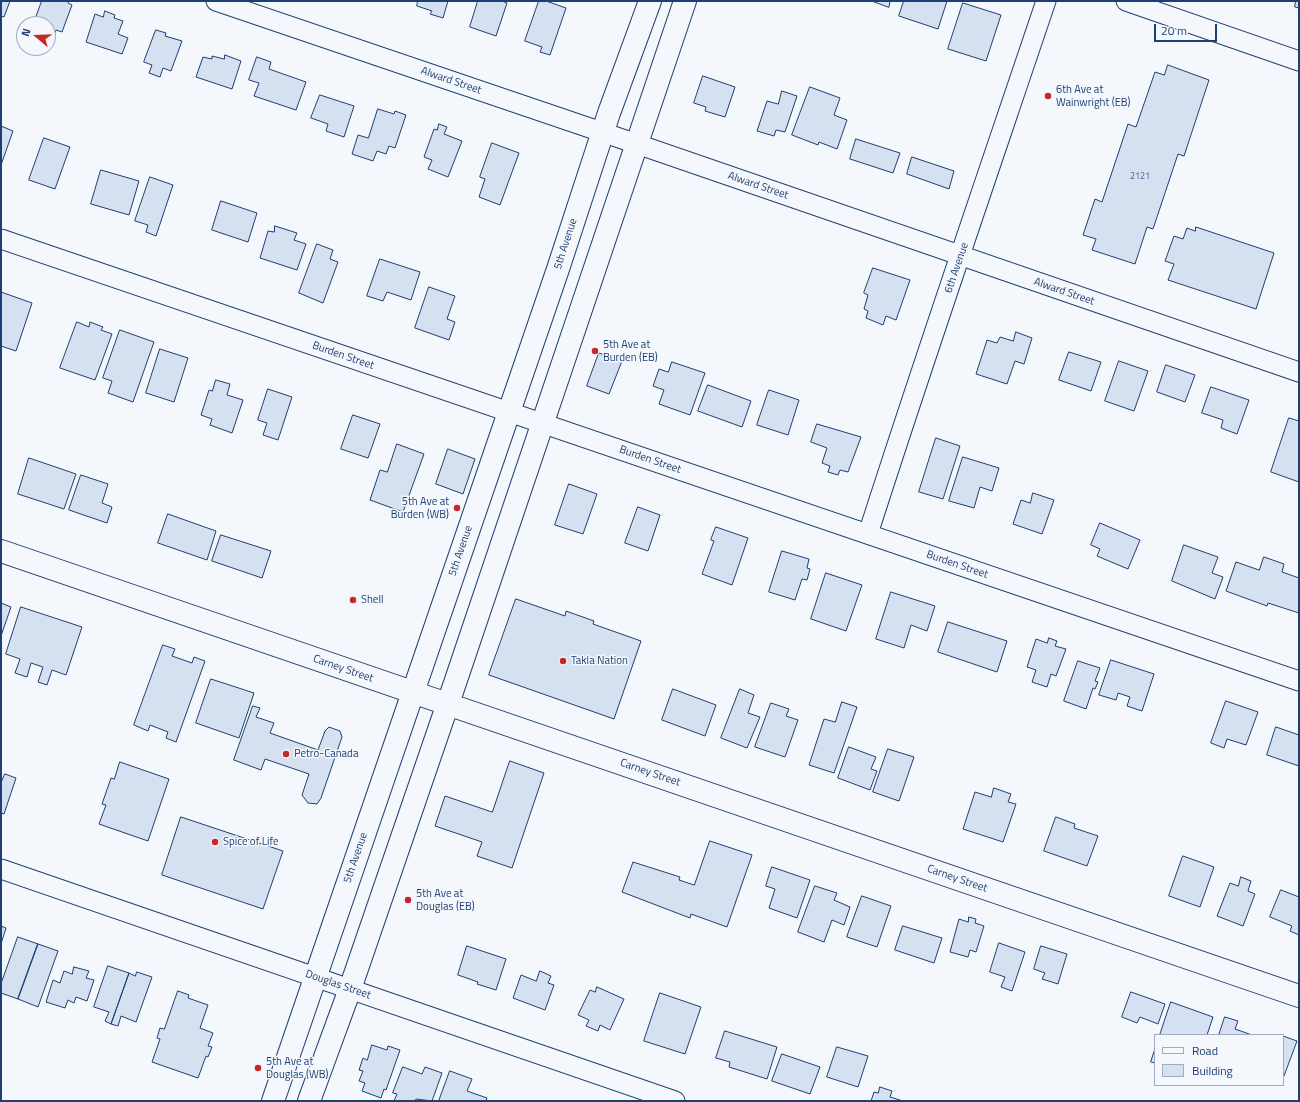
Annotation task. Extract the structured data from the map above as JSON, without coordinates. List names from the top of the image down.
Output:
{
  "streets": {
    "main road": ["5th Avenue", "Carney Street"],
    "street": [
      "Alward Street",
      "6th Avenue",
      "Burden Street",
      "Douglas Street"
    ]
  },
  "crossings": [
    ["Alward Street", "5th Avenue"],
    ["Alward Street", "6th Avenue"],
    ["5th Avenue", "Burden Street"],
    ["5th Avenue", "Carney Street"],
    ["5th Avenue", "Douglas Street"],
    ["6th Avenue", "Burden Street"]
  ],
  "places": [
    "6th Ave at Wainwright (EB)",
    "5th Ave at Burden (EB)",
    "5th Ave at Burden (WB)",
    "Shell",
    "Takla Nation",
    "Petro-Canada",
    "Spice of Life",
    "5th Ave at Douglas (EB)",
    "5th Ave at Douglas (WB)"
  ],
  "house_numbers": ["2121"],
  "legend": ["Road", "Building"],
  "scale_bar": "20 m",
  "north": "left"
}
